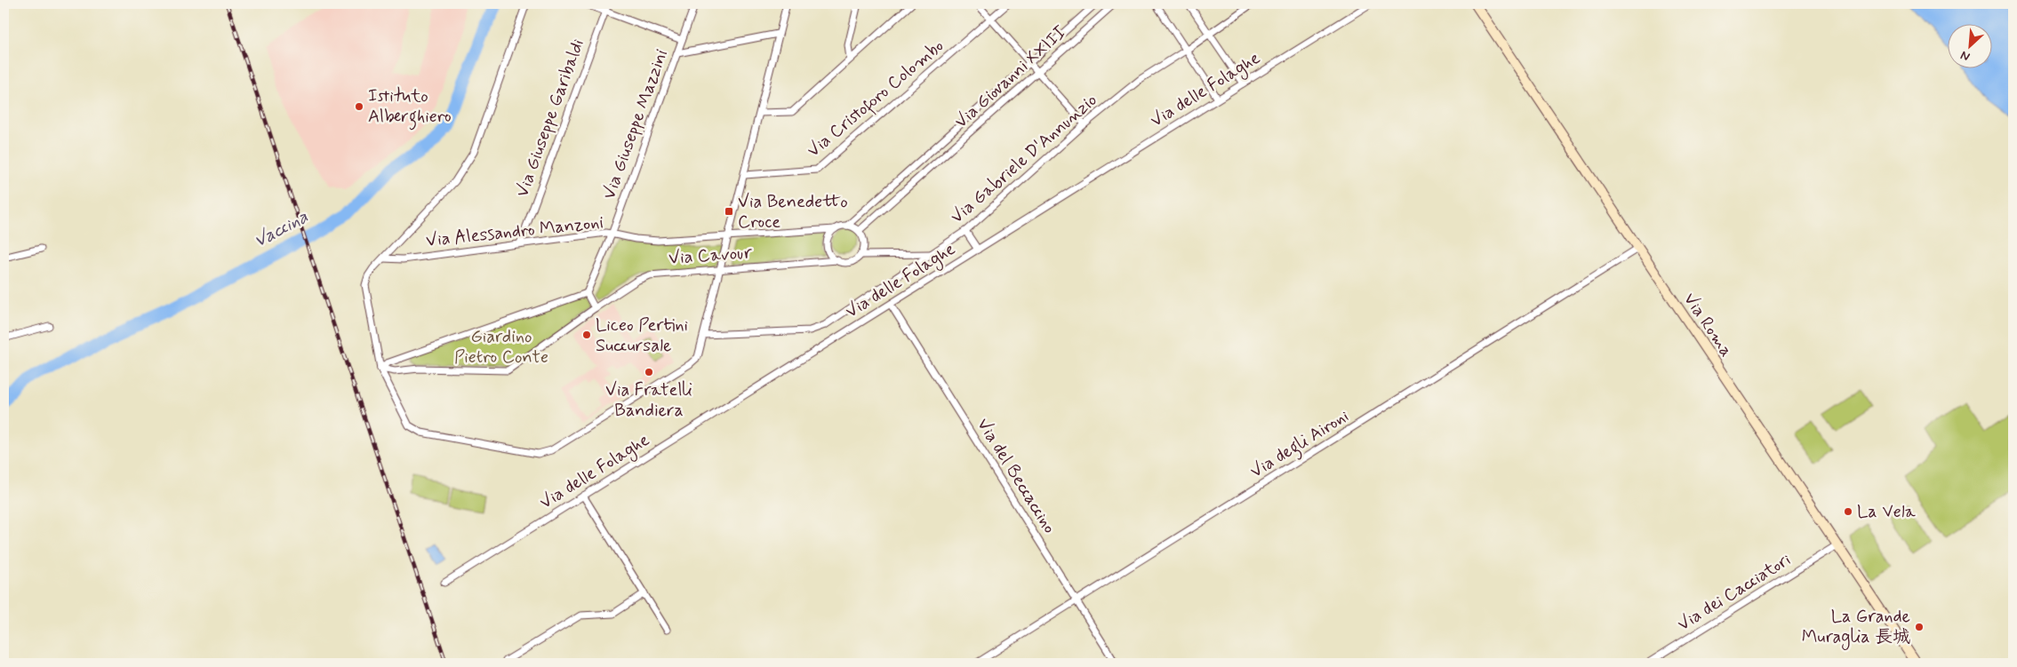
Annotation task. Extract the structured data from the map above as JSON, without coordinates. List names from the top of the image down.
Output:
{
  "streets": {
    "street": [
      "Via Giovanni XXIII",
      "Via delle Folaghe",
      "Via Cristoforo Colombo",
      "Via Giuseppe Garibaldi",
      "Via Giuseppe Mazzini",
      "Via Gabriele D'Annunzio",
      "Via Alessandro Manzoni",
      "Via Cavour",
      "Via Roma",
      "Via degli Aironi",
      "Via del Beccaccino",
      "Via dei Cacciatori"
    ]
  },
  "crossings": [
    ["Via Giovanni XXIII", "Via Alessandro Manzoni"],
    ["Via Giovanni XXIII", "Via Cavour"],
    ["Via delle Folaghe", "Via del Beccaccino"],
    ["Via Giuseppe Garibaldi", "Via Alessandro Manzoni"],
    ["Via Giuseppe Mazzini", "Via Alessandro Manzoni"],
    ["Via Alessandro Manzoni", "Via Cavour"],
    ["Via Roma", "Via degli Aironi"],
    ["Via Roma", "Via dei Cacciatori"],
    ["Via degli Aironi", "Via del Beccaccino"]
  ],
  "water": ["Vaccina"],
  "parks": ["Giardino Pietro Conte"],
  "places": {
    "other": [
      "Istituto Alberghiero",
      "Liceo Pertini Succursale",
      "Via Fratelli Bandiera",
      "La Vela",
      "La Grande Muraglia 長城"
    ],
    "transit": ["Via Benedetto Croce"]
  },
  "north": "bottom left"
}
